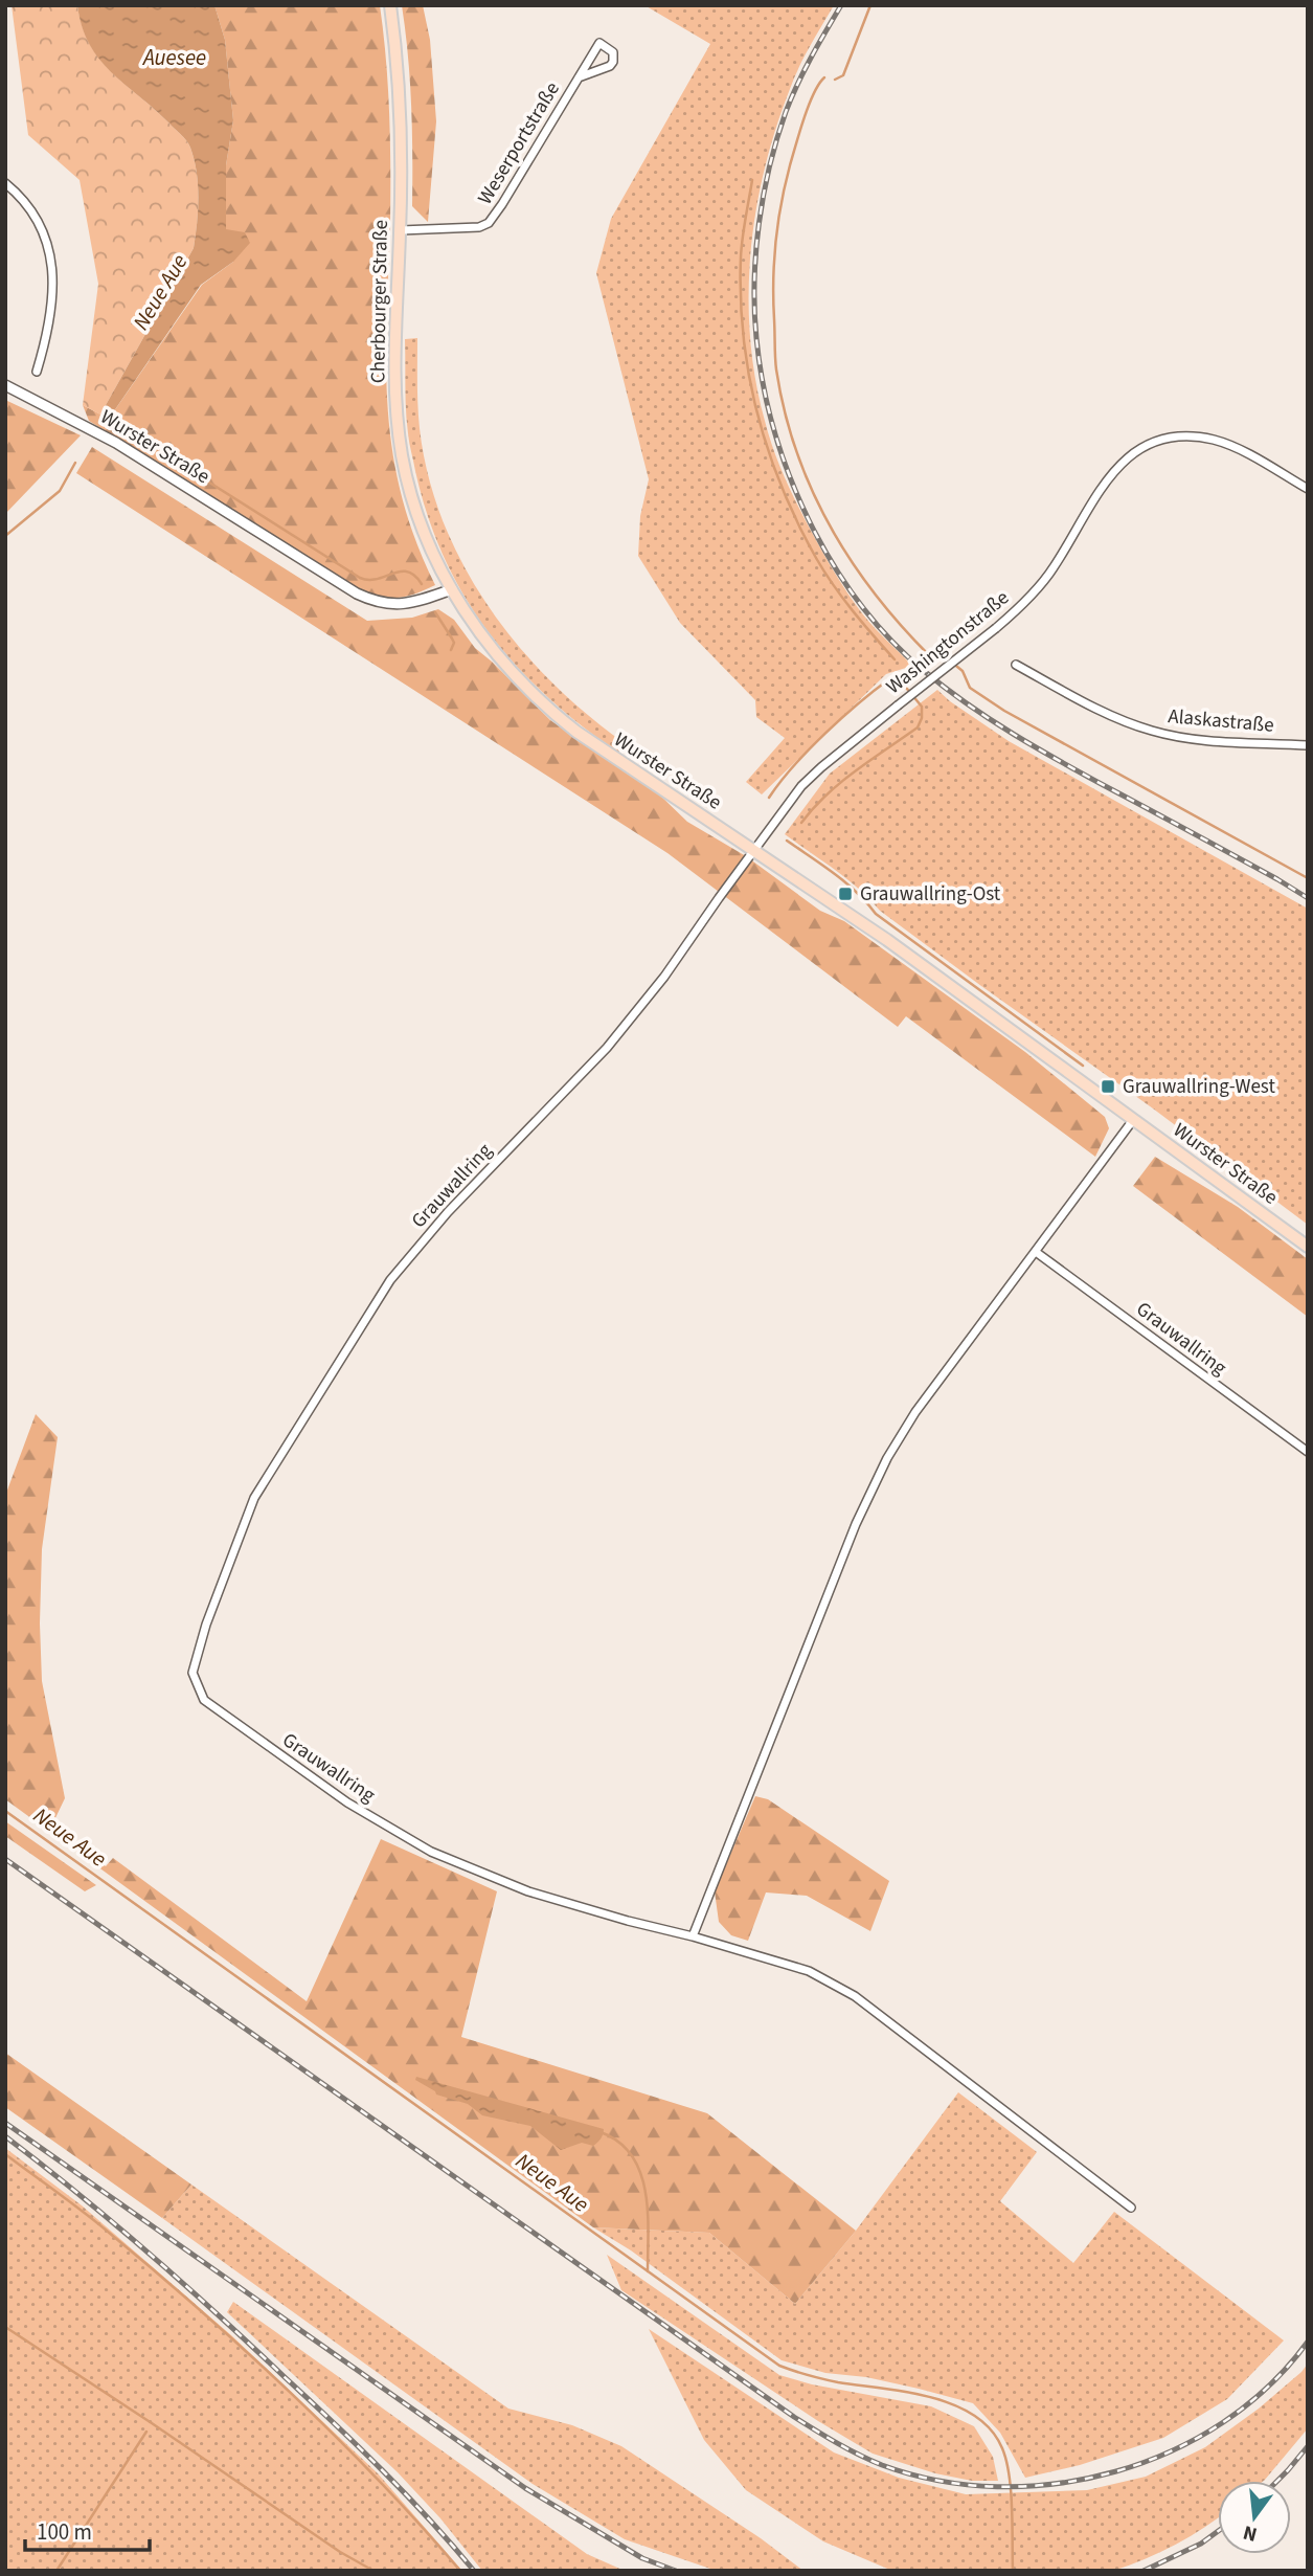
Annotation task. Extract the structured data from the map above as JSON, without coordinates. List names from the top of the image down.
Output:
{
  "streets": {
    "main road": ["Cherbourger Straße", "Wurster Straße"],
    "street": [
      "Weserportstraße",
      "Washingtonstraße",
      "Alaskastraße",
      "Grauwallring"
    ]
  },
  "crossings": [
    ["Weserportstraße", "Cherbourger Straße"],
    ["Cherbourger Straße", "Wurster Straße"],
    ["Wurster Straße", "Washingtonstraße"],
    ["Wurster Straße", "Grauwallring"],
    ["Washingtonstraße", "Grauwallring"]
  ],
  "water": ["Auesee", "Neue Aue"],
  "places": {
    "transit": ["Grauwallring-Ost", "Grauwallring-West"]
  },
  "scale_bar": "100 m",
  "north": "bottom"
}
